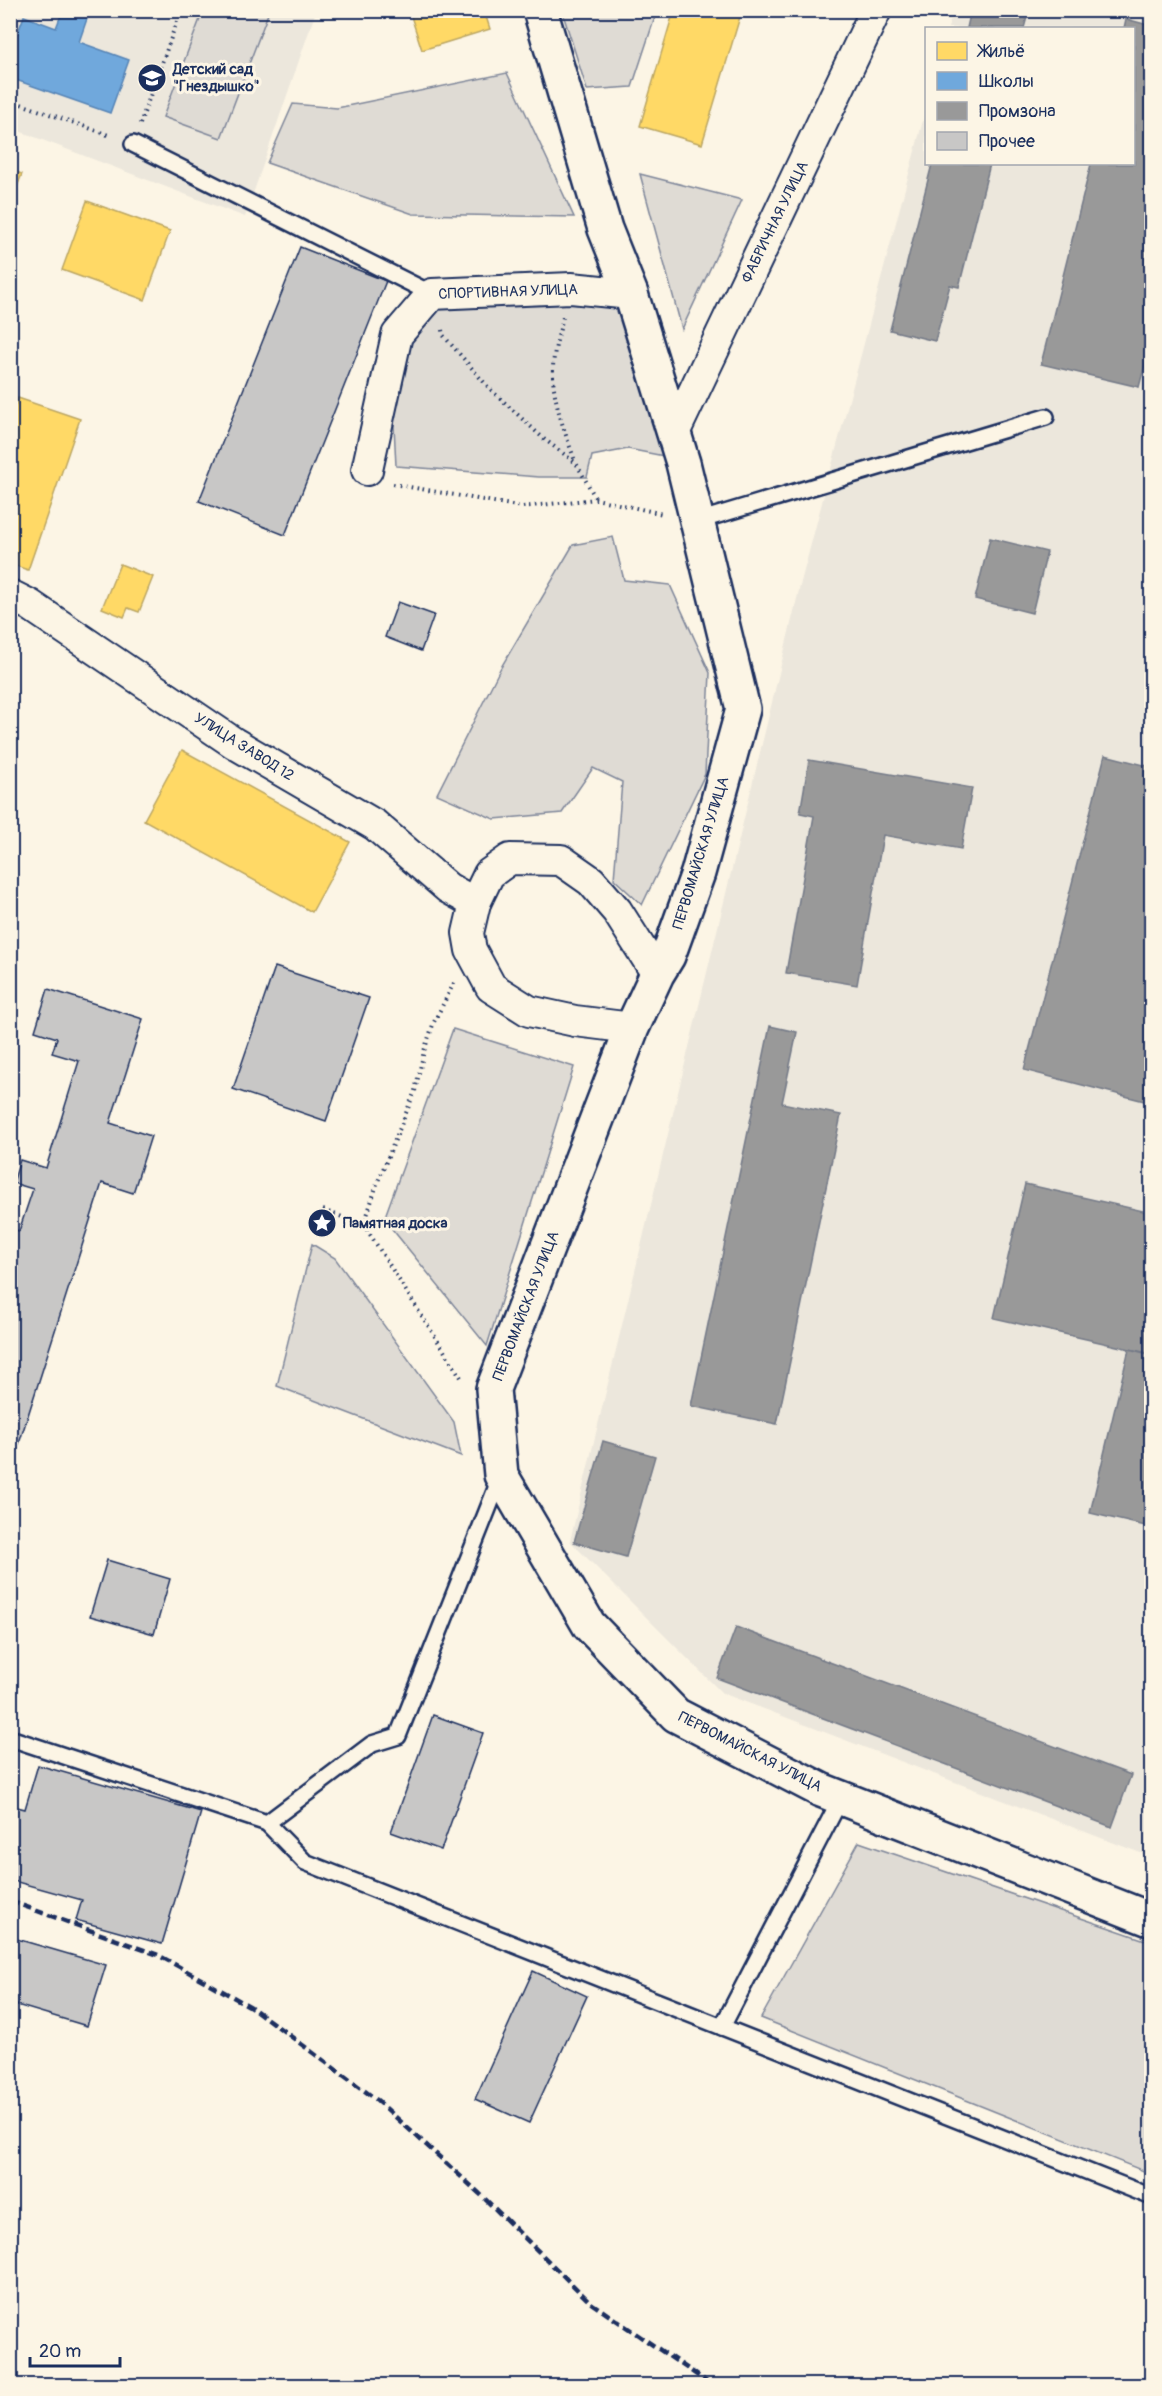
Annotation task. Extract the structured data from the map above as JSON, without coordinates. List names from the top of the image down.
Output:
{
  "streets": {
    "street": [
      "ФАБРИЧНАЯ УЛИЦА",
      "СПОРТИВНАЯ УЛИЦА",
      "УЛИЦА ЗАВОД 12",
      "ПЕРВОМАЙСКАЯ УЛИЦА"
    ]
  },
  "crossings": [
    ["ФАБРИЧНАЯ УЛИЦА", "ПЕРВОМАЙСКАЯ УЛИЦА"],
    ["УЛИЦА ЗАВОД 12", "ПЕРВОМАЙСКАЯ УЛИЦА"]
  ],
  "places": {
    "school or university": ["Детский сад \"Гнездышко\""],
    "place": ["Памятная доска"]
  },
  "legend": [
    "Жильё",
    "Школы",
    "Промзона",
    "Прочее"
  ],
  "scale_bar": "20 m"
}
